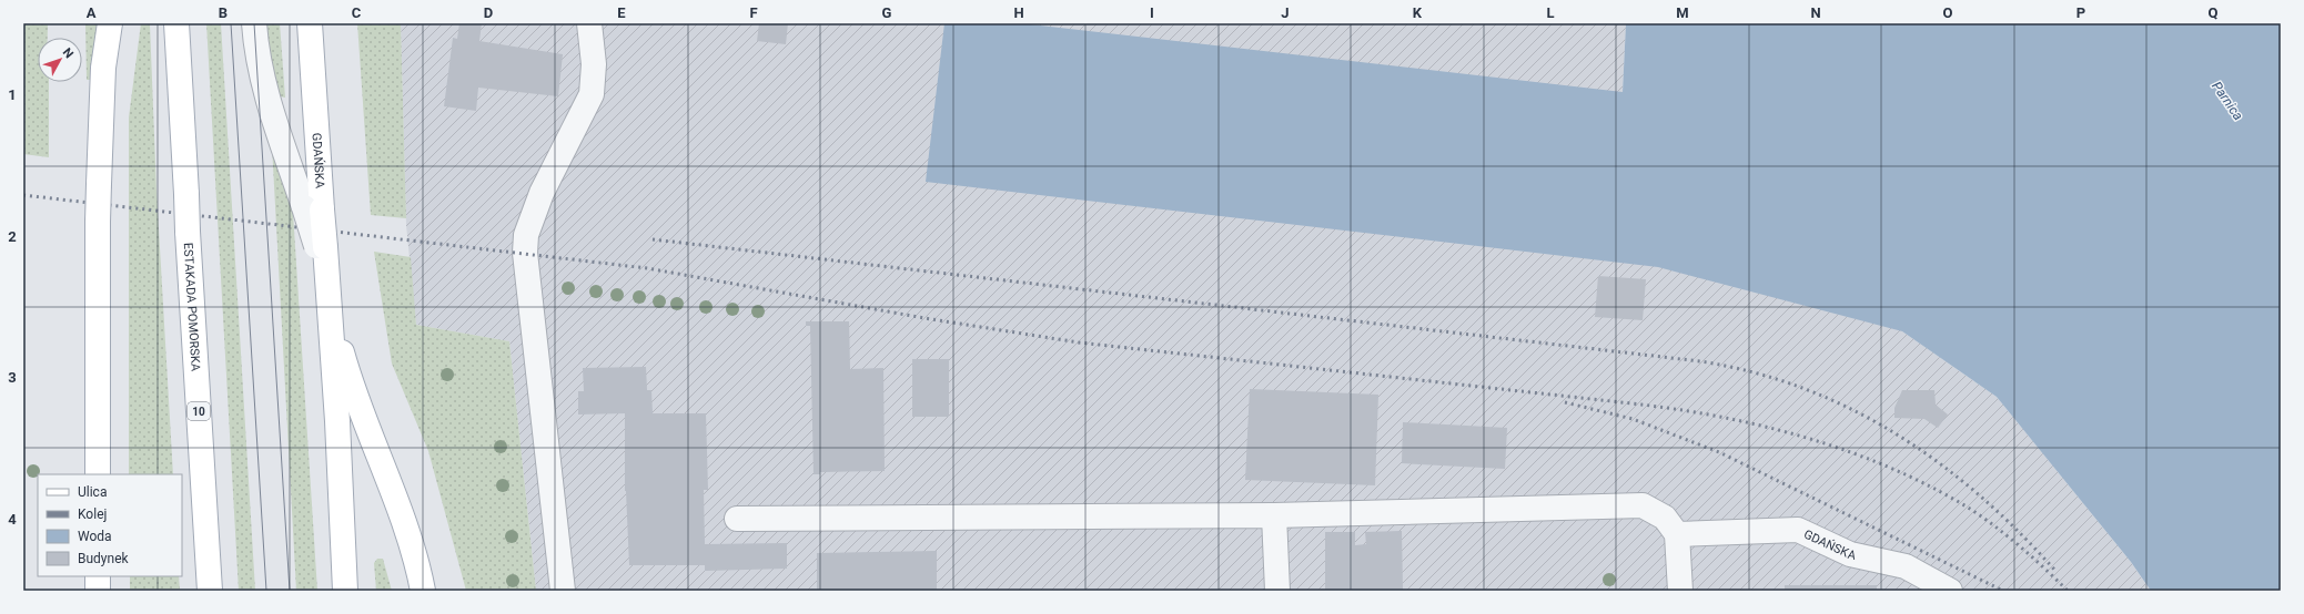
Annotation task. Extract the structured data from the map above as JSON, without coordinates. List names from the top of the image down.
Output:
{
  "streets": {
    "main road": ["GDAŃSKA", "ESTAKADA POMORSKA", "10"]
  },
  "water": ["Parnica"],
  "legend": [
    "Ulica",
    "Kolej",
    "Woda",
    "Budynek"
  ],
  "north": "top right",
  "grid": {
    "columns": [
      "A",
      "B",
      "C",
      "D",
      "E",
      "F",
      "G",
      "H",
      "I",
      "J",
      "K",
      "L",
      "M",
      "N",
      "O",
      "P",
      "Q"
    ],
    "rows": [
      "1",
      "2",
      "3",
      "4"
    ]
  }
}
